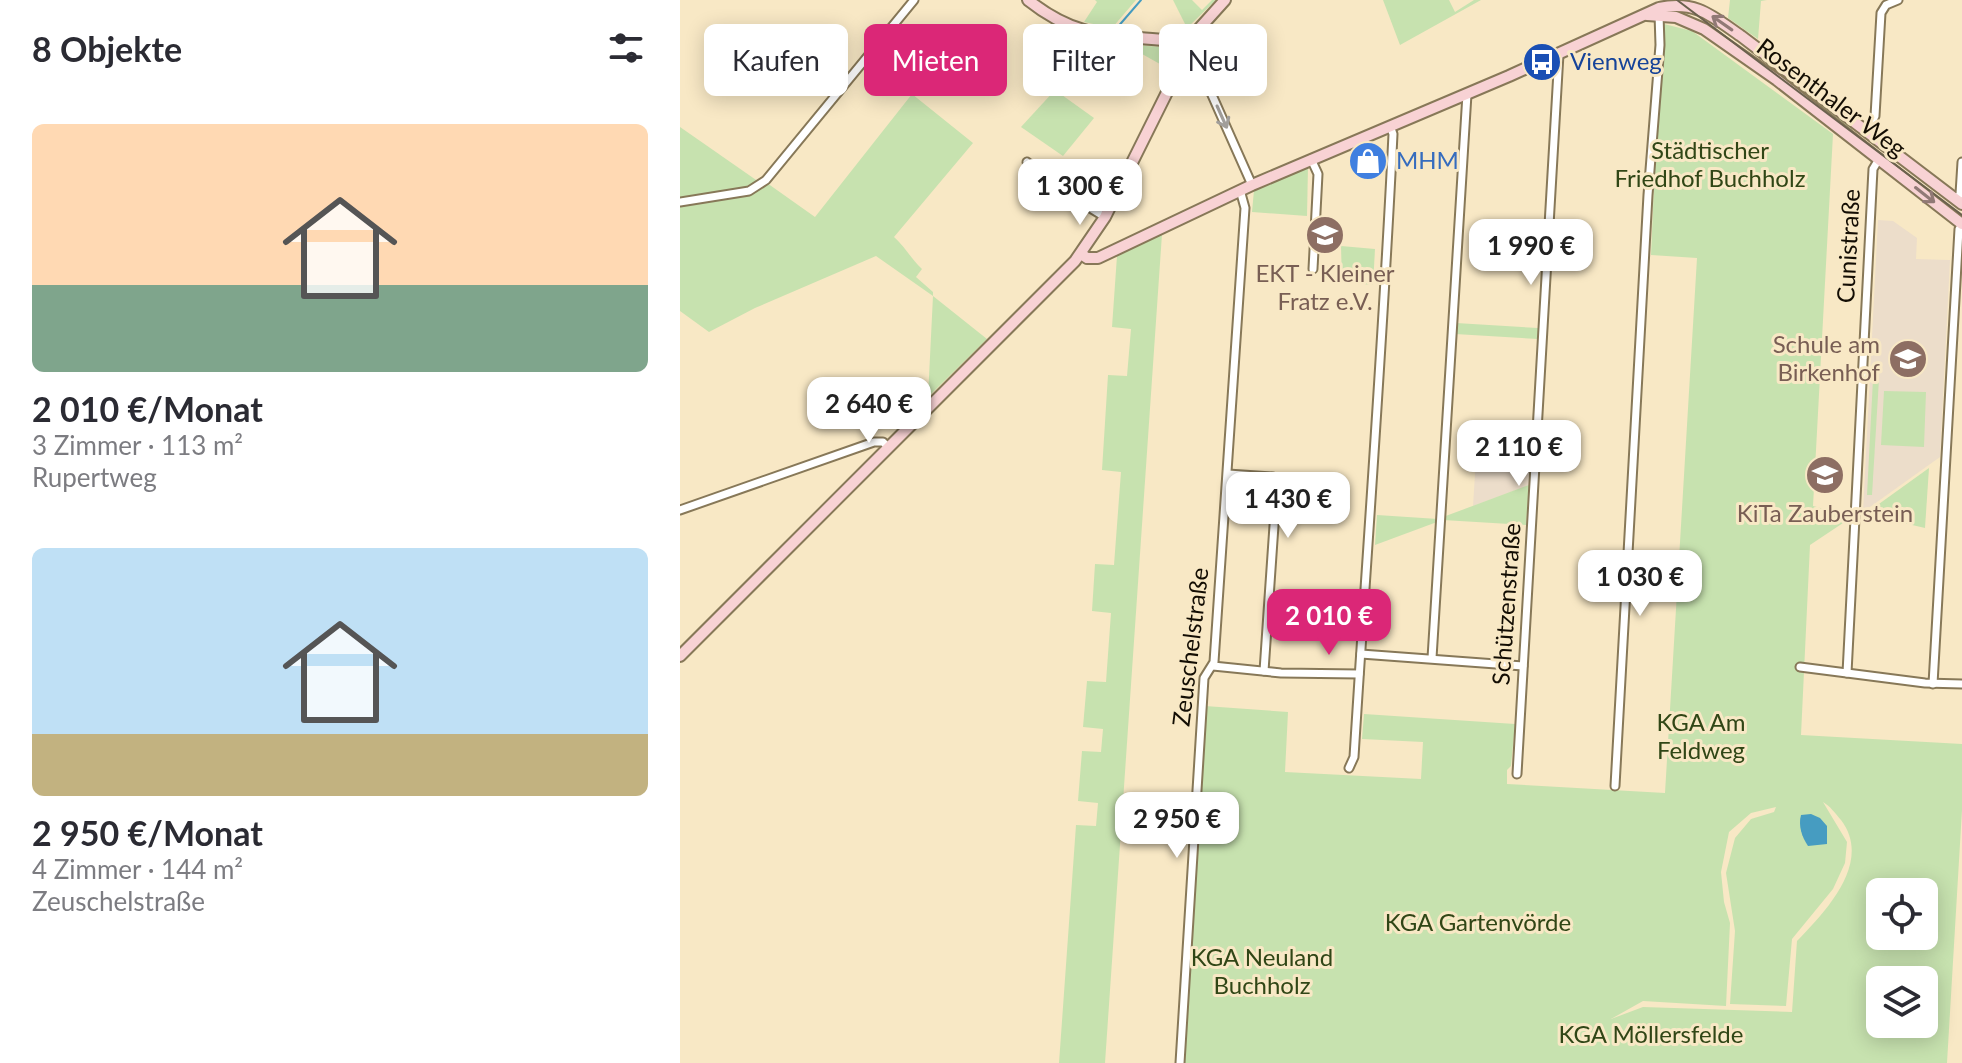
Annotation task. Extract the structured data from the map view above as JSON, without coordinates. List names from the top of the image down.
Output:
{
  "streets": {
    "main road": ["Rosenthaler Weg"],
    "street": ["Cunistraße", "Schützenstraße", "Zeuschelstraße"]
  },
  "crossings": [
    ["Rosenthaler Weg", "Cunistraße"]
  ],
  "parks": [
    "Städtischer Friedhof Buchholz",
    "KGA Am Feldweg",
    "KGA Gartenvörde",
    "KGA Neuland Buchholz",
    "KGA Möllersfelde"
  ],
  "places": {
    "bus stop": ["Vienweg"],
    "shop": ["MHM"],
    "school or university": ["EKT - Kleiner Fratz e.V.", "Schule am Birkenhof", "KiTa Zauberstein"]
  },
  "page": {
    "heading": "8 Objekte",
    "chip": [
      "Kaufen",
      "Mieten",
      "Filter",
      "Neu"
    ],
    "list": [
      {
        "name": "2 010 €/Monat",
        "note": "3 Zimmer · 113 m² · Rupertweg"
      },
      {
        "name": "2 950 €/Monat",
        "note": "4 Zimmer · 144 m² · Zeuschelstraße"
      }
    ],
    "price": [
      "1 300 €",
      "1 990 €",
      "2 640 €",
      "2 110 €",
      "1 430 €",
      "1 030 €",
      "2 010 €",
      "2 950 €"
    ]
  }
}
